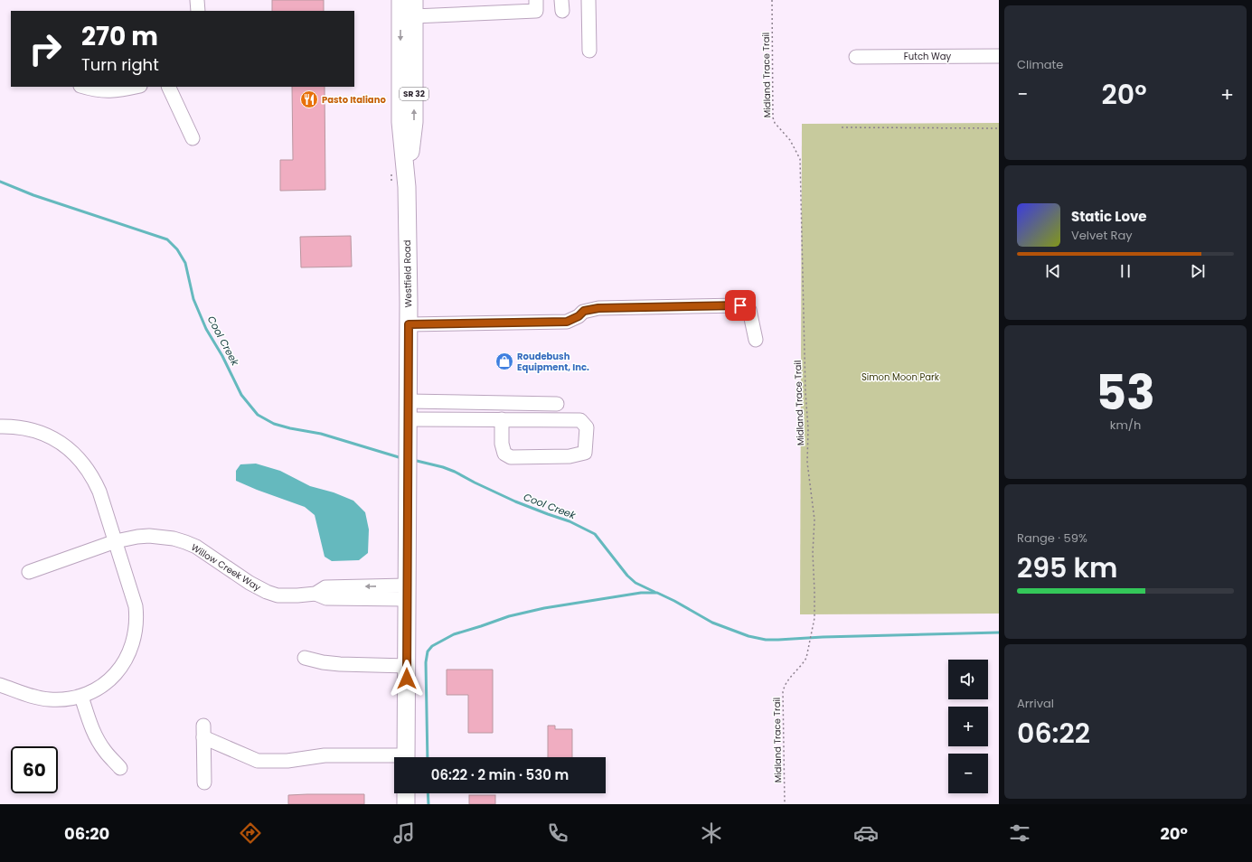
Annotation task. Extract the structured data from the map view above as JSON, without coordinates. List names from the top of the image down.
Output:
{
  "streets": {
    "main road": ["SR 32", "Westfield Road"],
    "street": ["Futch Way", "Willow Creek Way"],
    "path": ["Midland Trace Trail"]
  },
  "crossings": [
    ["Westfield Road", "Willow Creek Way"]
  ],
  "water": ["Cool Creek"],
  "parks": ["Simon Moon Park"],
  "places": {
    "restaurant": ["Pasto Italiano"],
    "shop": ["Roudebush Equipment, Inc."]
  },
  "page": {
    "tile": [
      "Climate",
      ["53", "km/h"],
      ["Range · 59%", "295 km"],
      ["Arrival", "06:22"]
    ],
    "turn": ["270 m", "Turn right"],
    "heat": ["−", "20°", "+"],
    "song": ["Static Love", "Velvet Ray"],
    "map_buttons": ["+", "−"],
    "limit": "60",
    "trip": "06:22 · 2 min · 530 m",
    "tabs": ["06:20", "20°"]
  }
}
